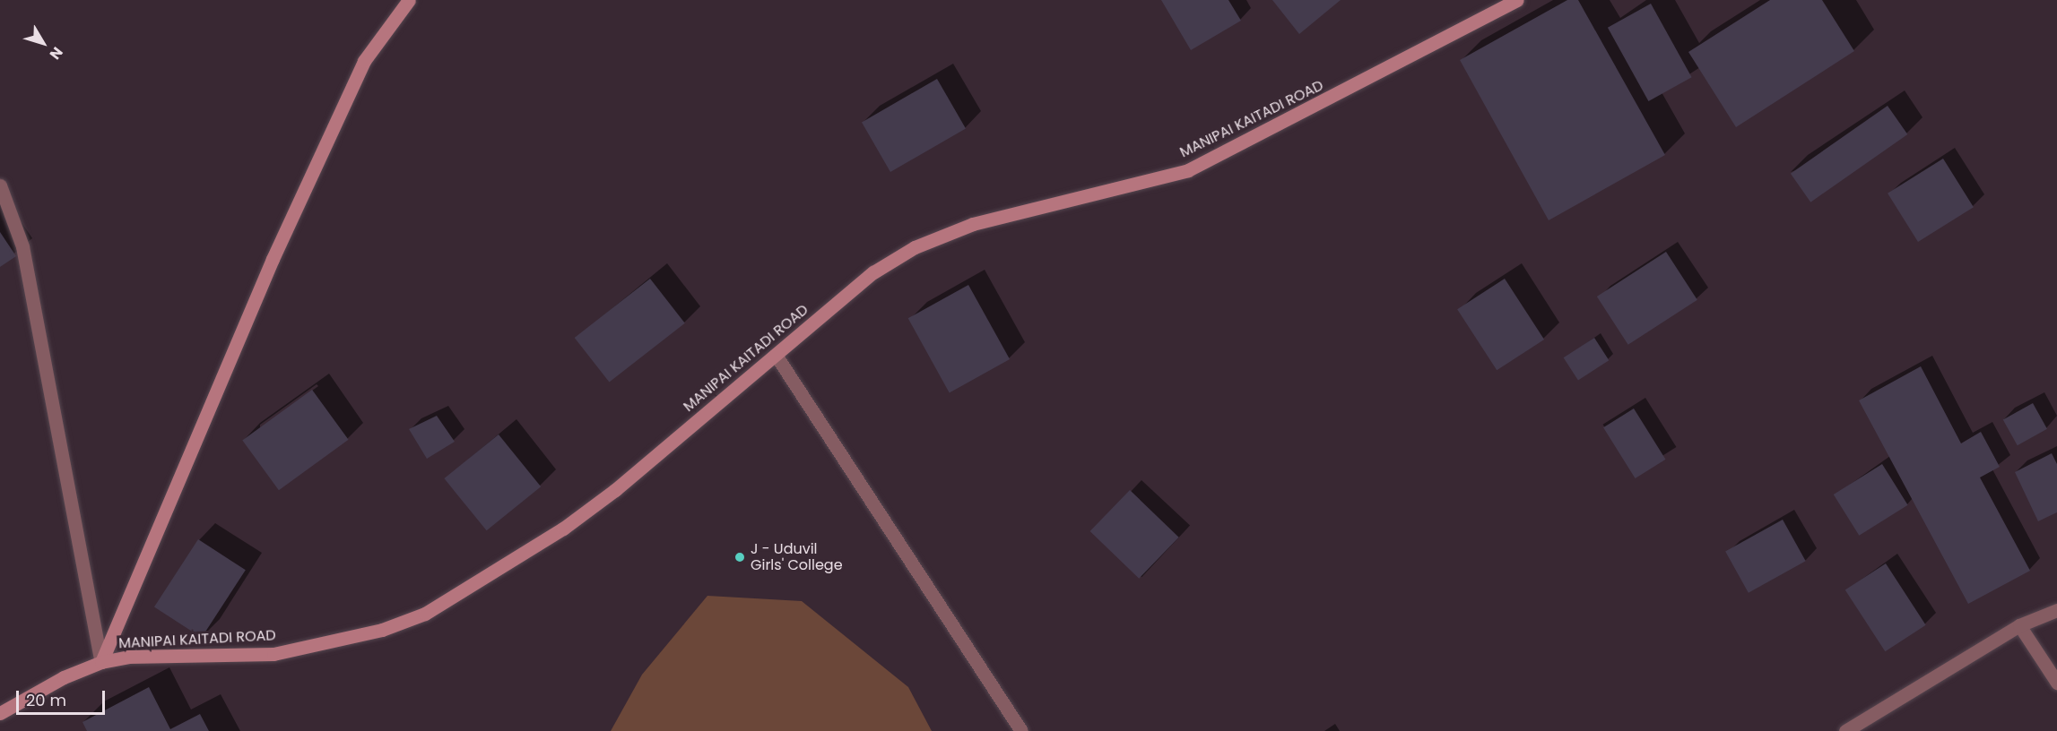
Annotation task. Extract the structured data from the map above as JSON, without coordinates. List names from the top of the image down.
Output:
{
  "streets": {
    "main road": ["MANIPAI KAITADI ROAD"]
  },
  "places": ["J - Uduvil Girls' College"],
  "scale_bar": "20 m",
  "north": "bottom right"
}
